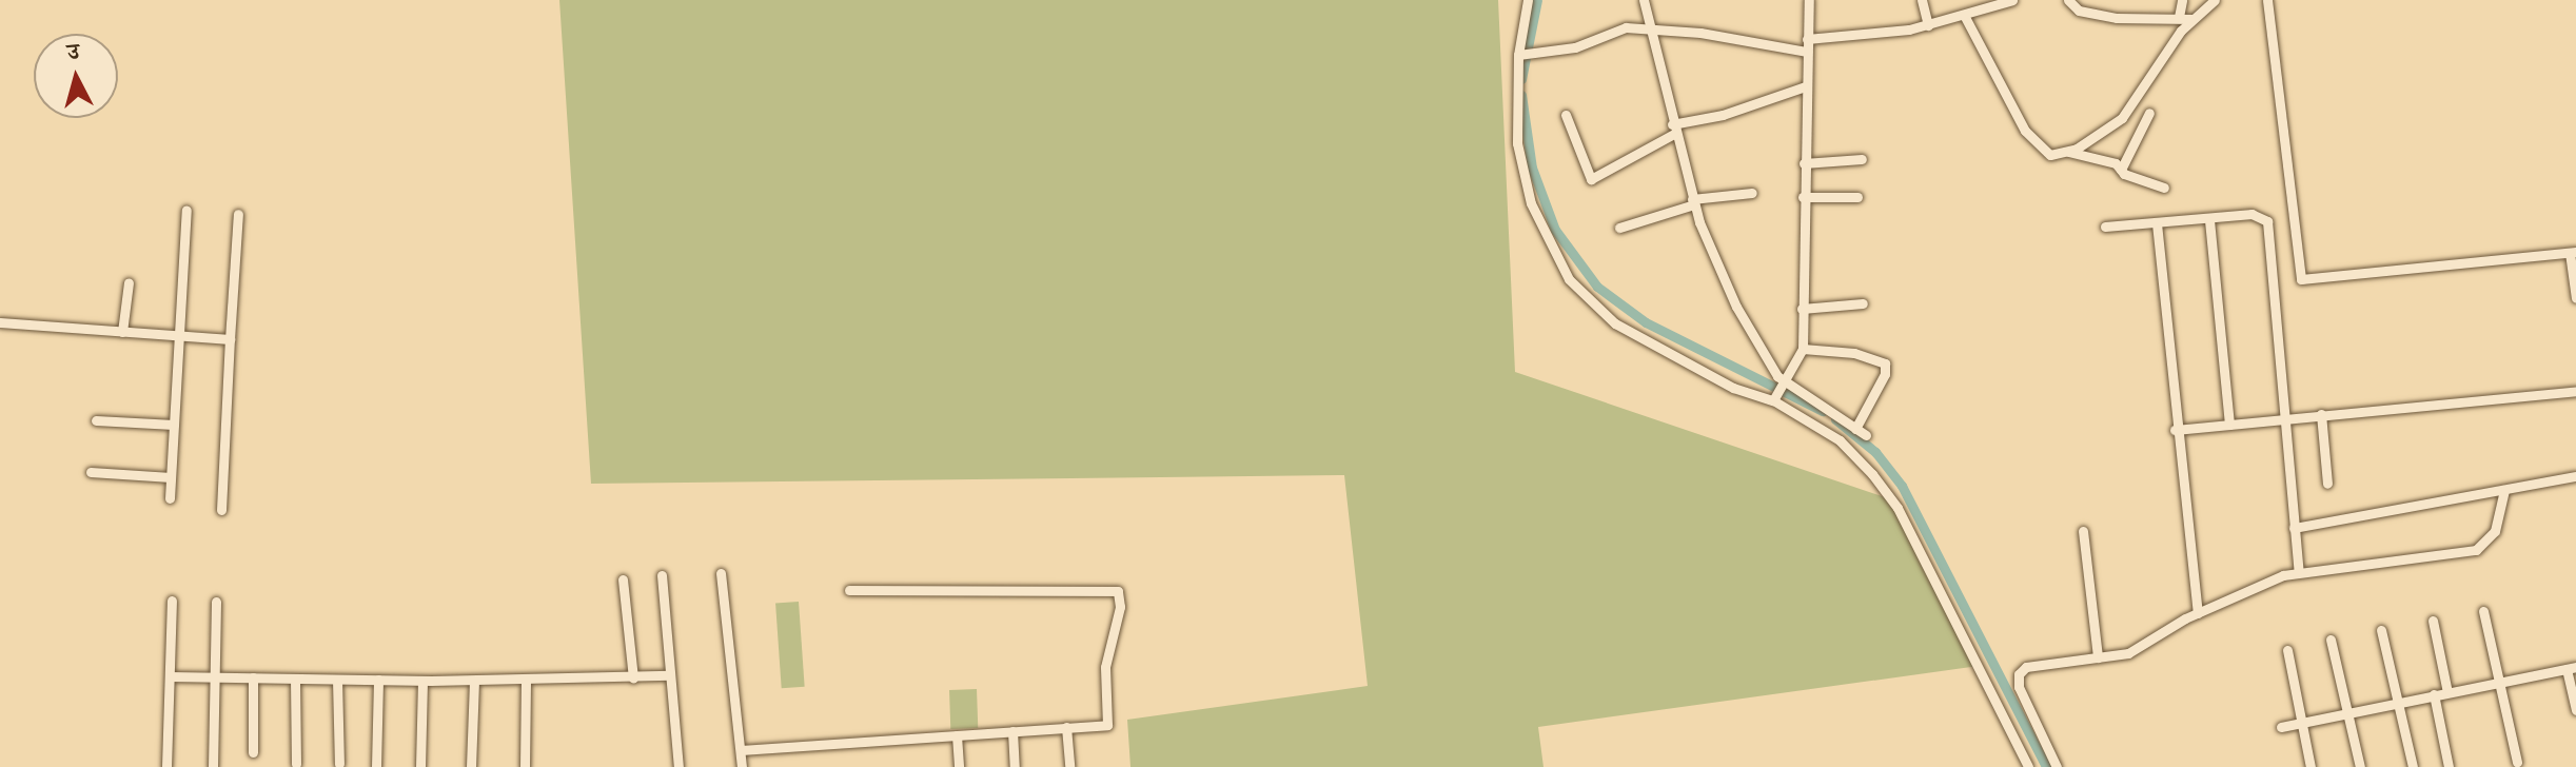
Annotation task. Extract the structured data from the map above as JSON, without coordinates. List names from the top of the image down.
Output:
{
  "north": "top"
}
